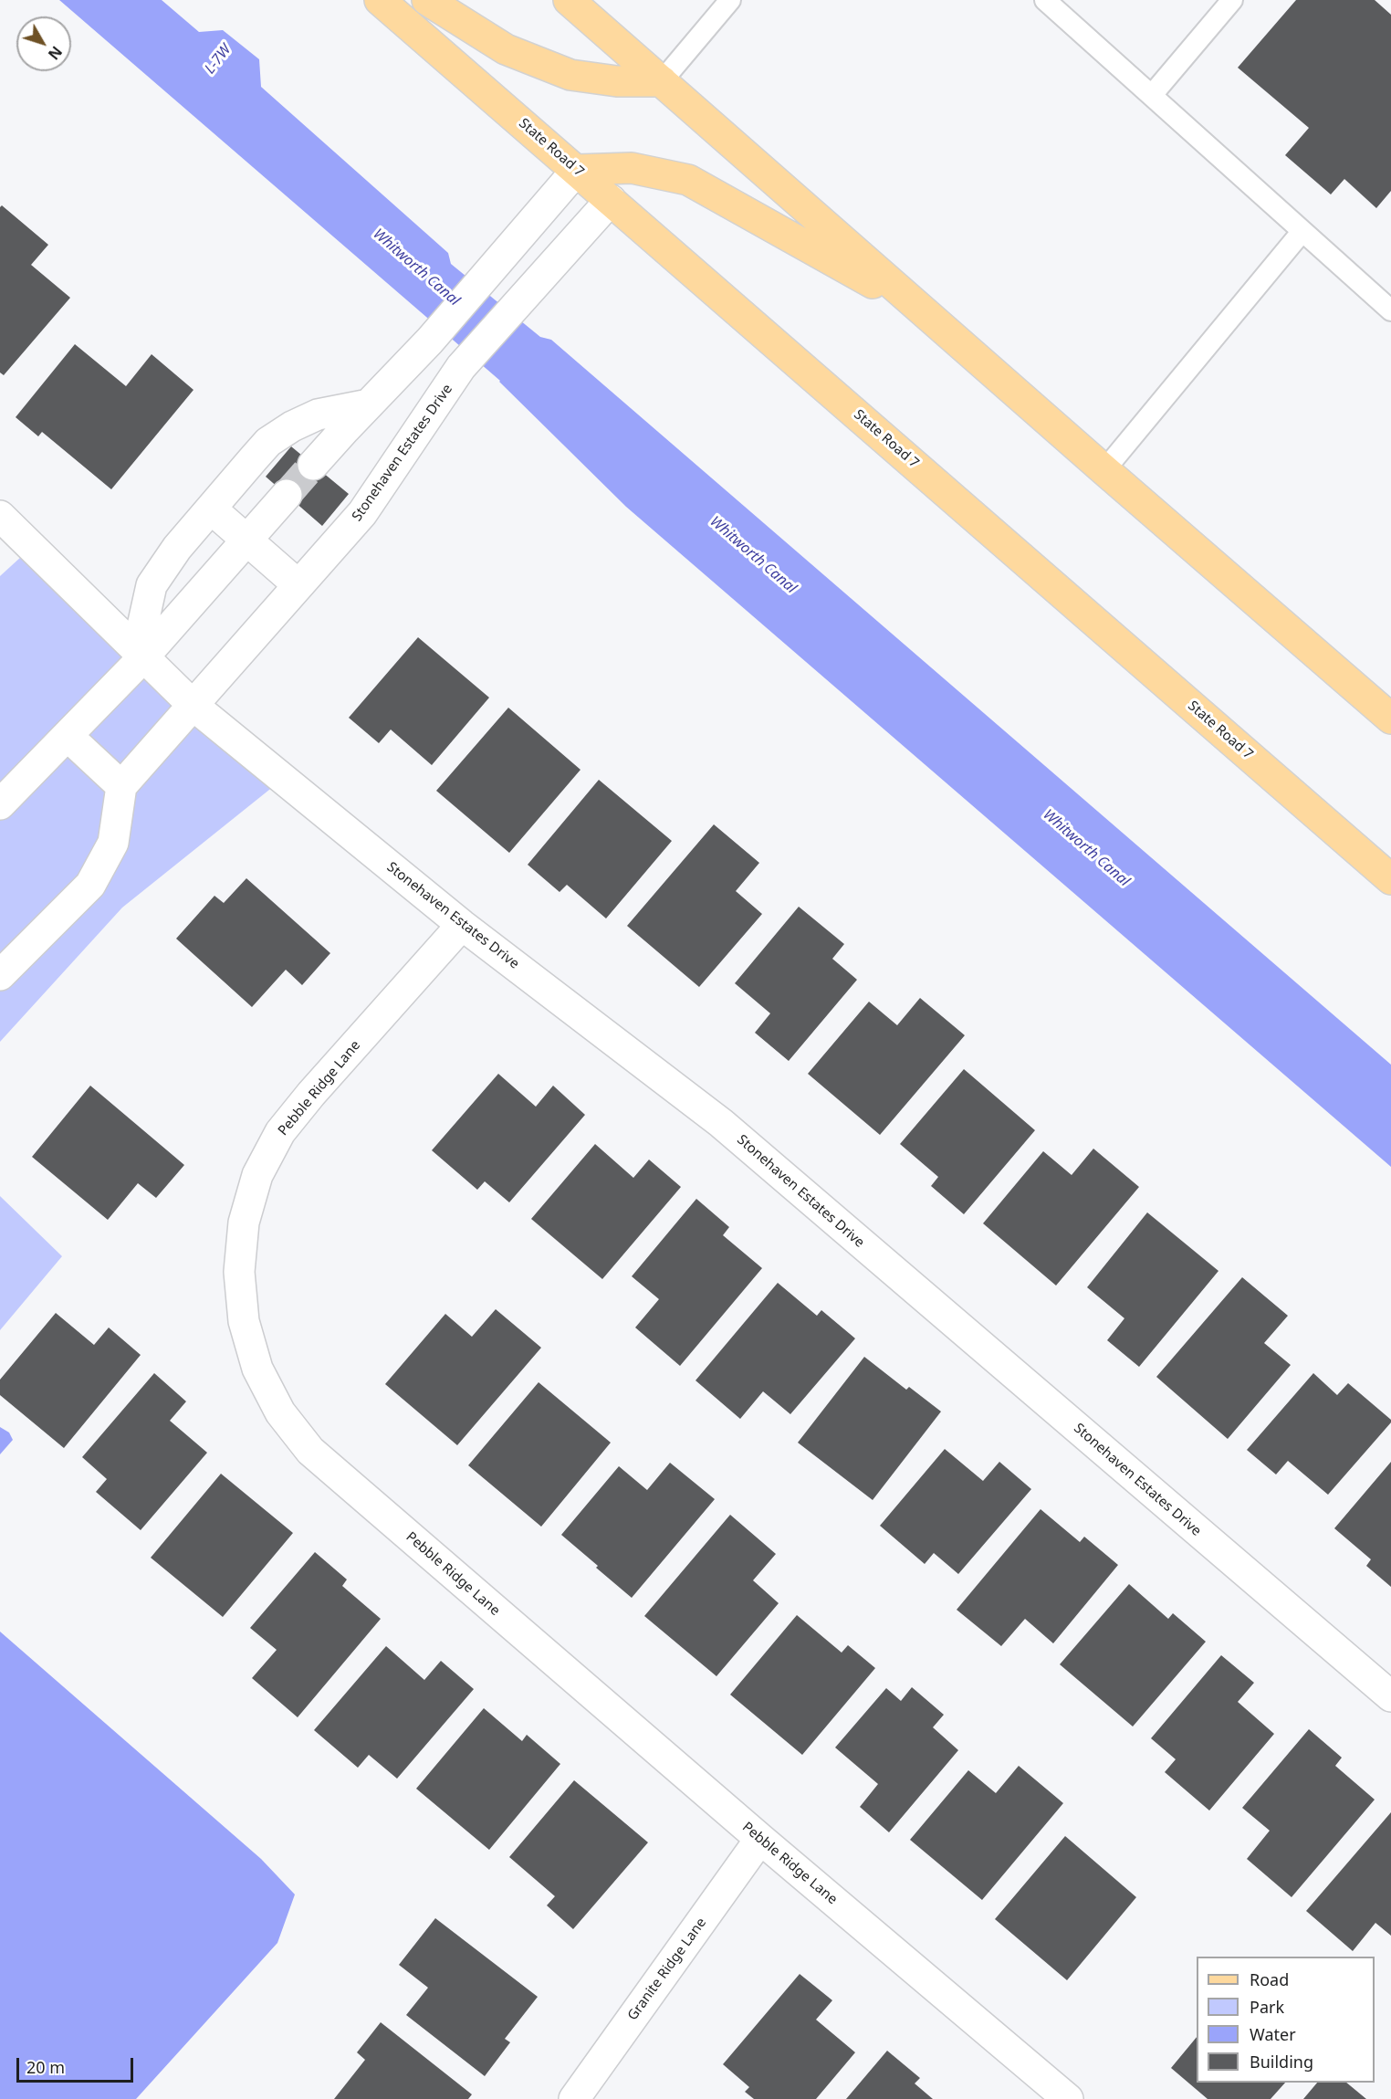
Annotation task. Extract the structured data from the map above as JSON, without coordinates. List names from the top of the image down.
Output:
{
  "streets": {
    "main road": ["State Road 7"],
    "street": ["Stonehaven Estates Drive", "Pebble Ridge Lane", "Granite Ridge Lane"]
  },
  "crossings": [
    ["State Road 7", "Stonehaven Estates Drive"],
    ["Stonehaven Estates Drive", "Pebble Ridge Lane"],
    ["Pebble Ridge Lane", "Granite Ridge Lane"]
  ],
  "water": ["L-7W", "Whitworth Canal"],
  "legend": [
    "Road",
    "Park",
    "Water",
    "Building"
  ],
  "scale_bar": "20 m",
  "north": "bottom right"
}
